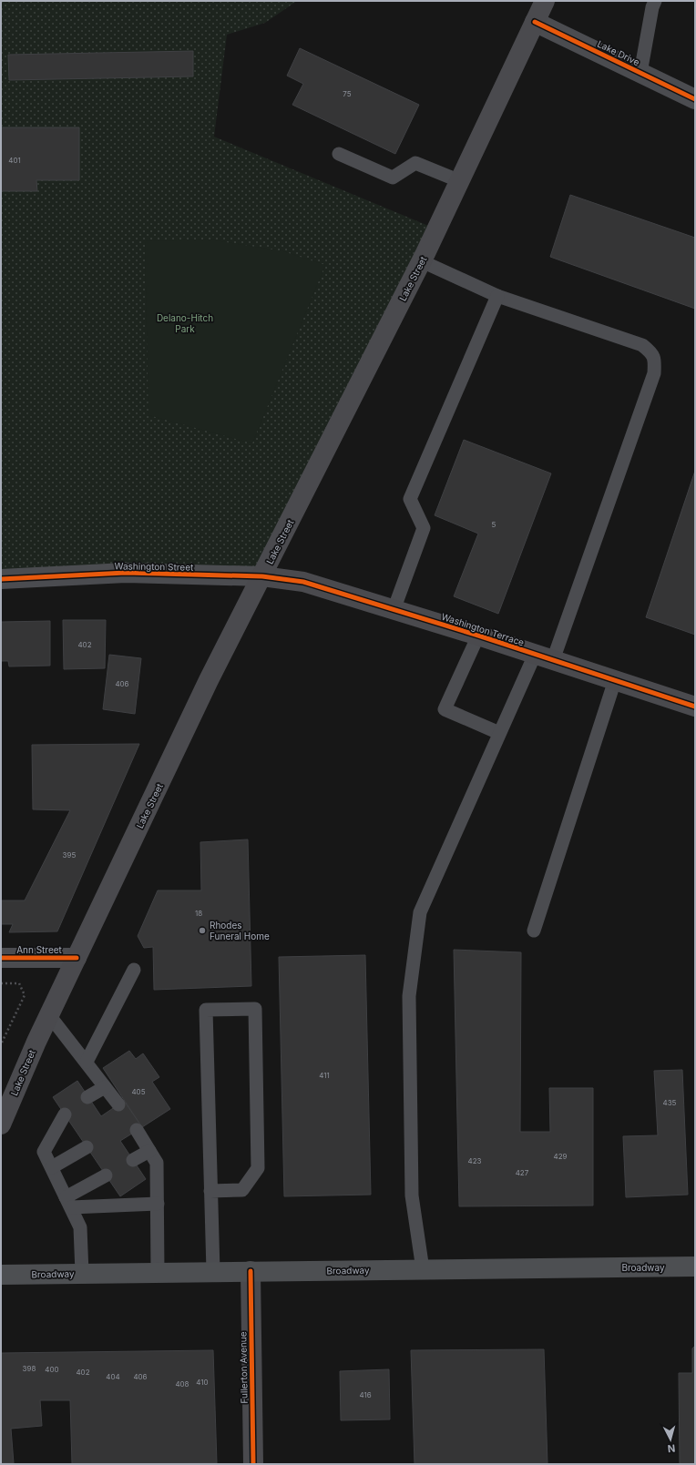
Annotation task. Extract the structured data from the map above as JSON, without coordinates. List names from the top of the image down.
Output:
{
  "streets": {
    "main road": [
      "Lake Street",
      "Washington Terrace",
      "Broadway",
      "Fullerton Avenue"
    ],
    "street": ["Lake Drive", "Washington Street", "Ann Street"]
  },
  "crossings": [
    ["Lake Drive", "Lake Street"],
    ["Lake Street", "Washington Street"],
    ["Lake Street", "Washington Terrace"],
    ["Lake Street", "Ann Street"],
    ["Washington Street", "Washington Terrace"],
    ["Broadway", "Fullerton Avenue"]
  ],
  "parks": ["Delano-Hitch Park"],
  "places": ["Rhodes Funeral Home"],
  "house_numbers": [
    "75",
    "401",
    "5",
    "402",
    "406",
    "395",
    "18",
    "411",
    "405",
    "435",
    "429",
    "423",
    "427",
    "398",
    "400",
    "402",
    "404",
    "406",
    "410",
    "408",
    "416"
  ],
  "north": "bottom"
}
